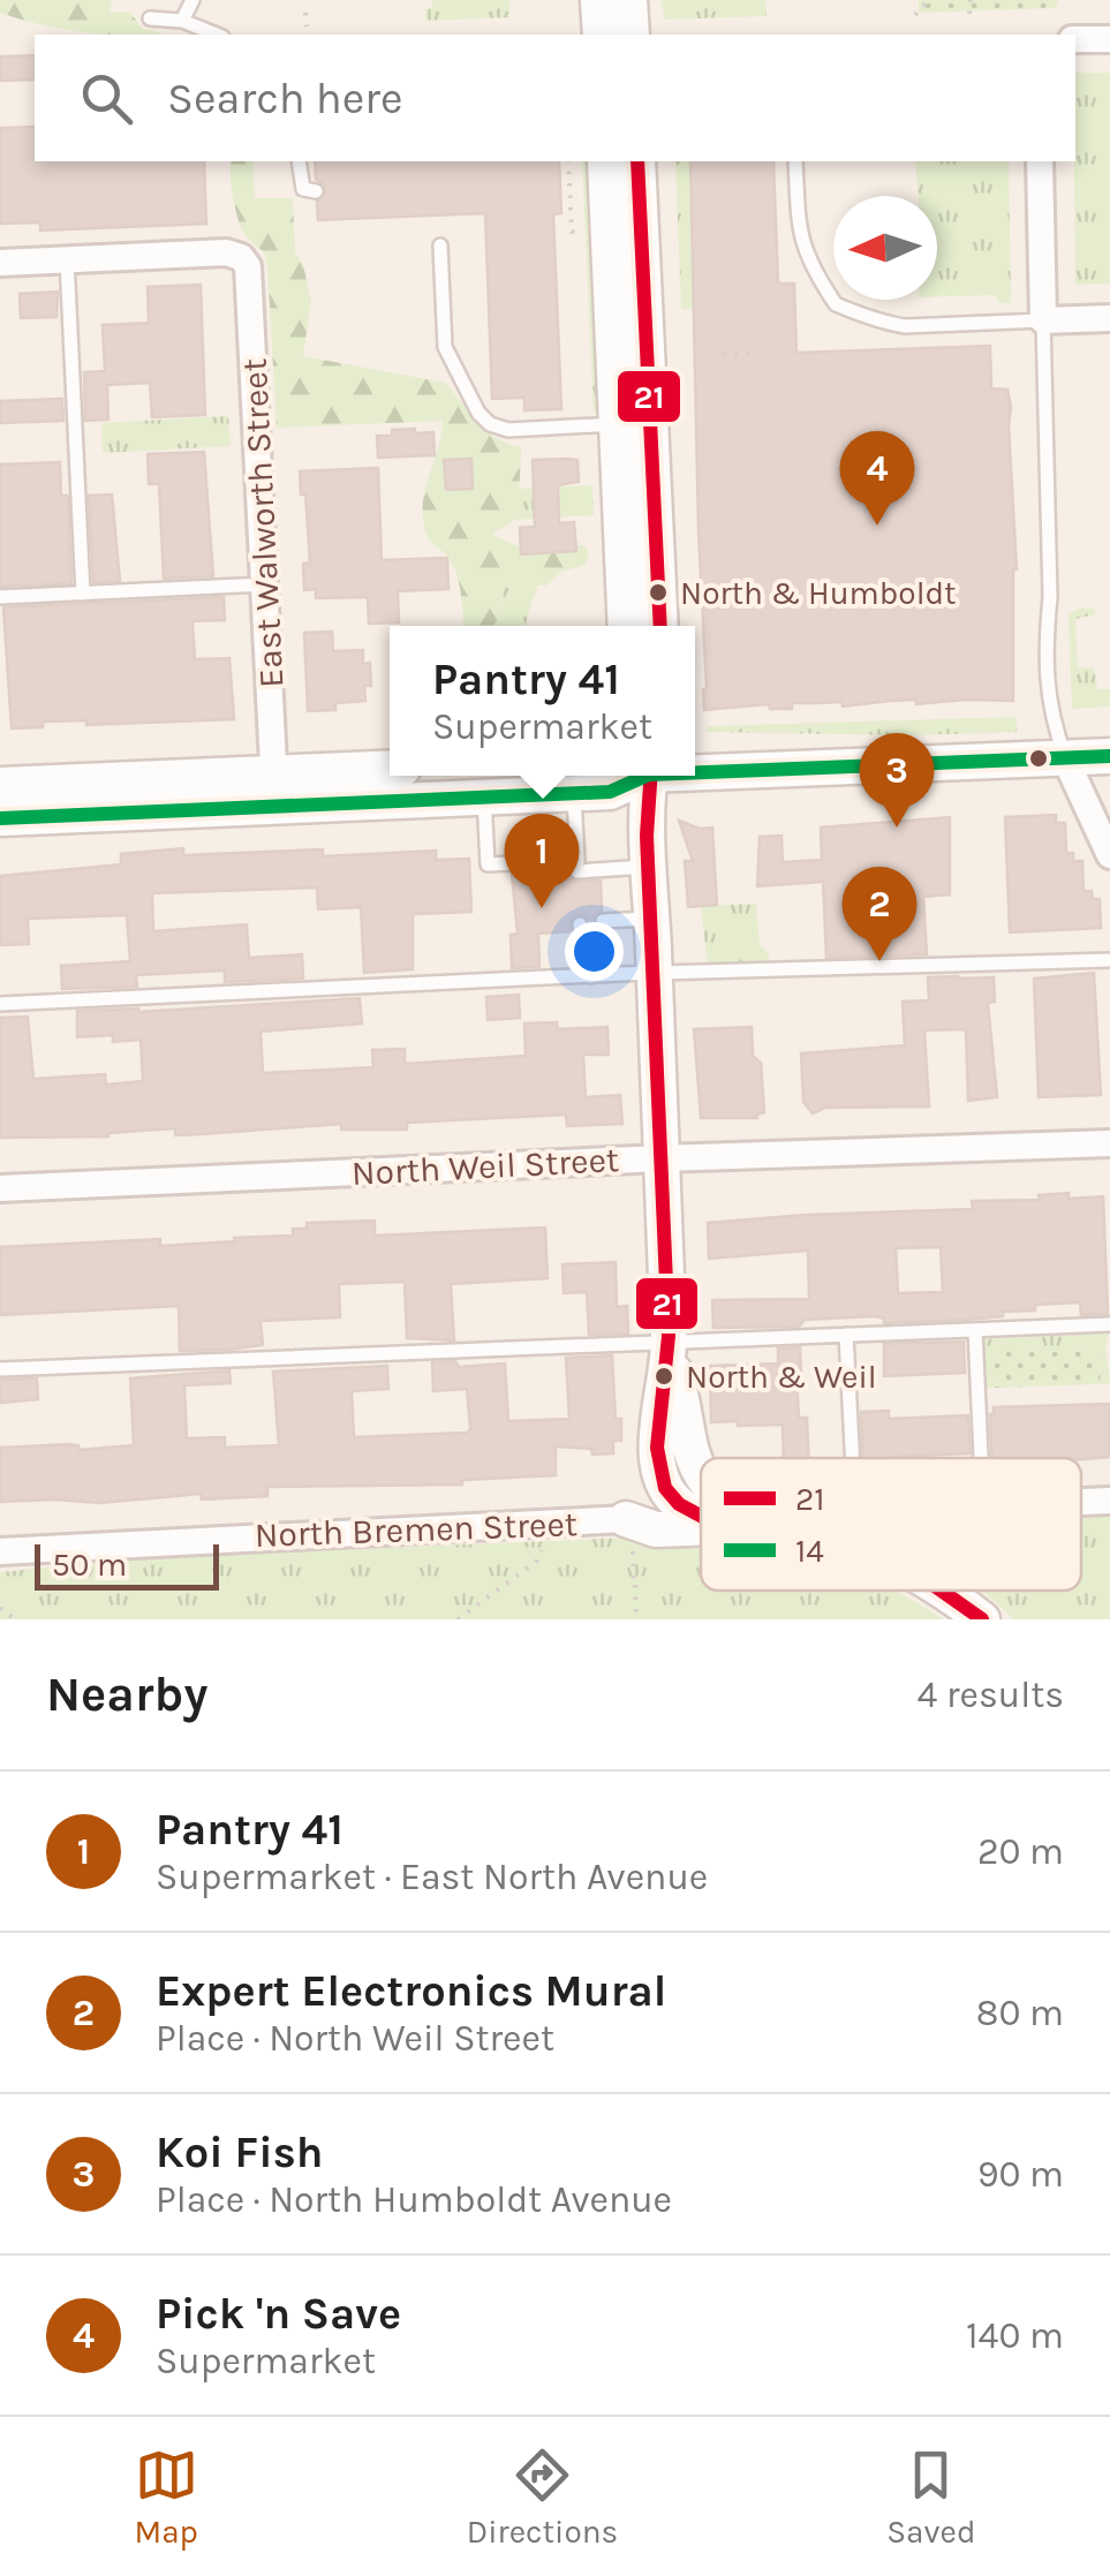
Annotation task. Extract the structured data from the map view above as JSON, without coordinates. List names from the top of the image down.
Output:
{
  "streets": {
    "street": ["East Walworth Street", "North Weil Street", "North Bremen Street"]
  },
  "places": ["North & Humboldt", "North & Weil"],
  "lines": ["transit line 21", "transit line 14"],
  "legend": ["21", "14"],
  "scale_bar": "50 m",
  "north": "left",
  "page": {
    "search": "Search here",
    "pins": [
      "4",
      "3",
      "1",
      "2"
    ],
    "popup": ["Pantry 41", "Supermarket"],
    "scale": "50 m",
    "heading": ["Nearby", "4 results"],
    "list": [
      {
        "mark": "1",
        "name": "Pantry 41",
        "note": "Supermarket · East North Avenue",
        "value": "20 m"
      },
      {
        "mark": "2",
        "name": "Expert Electronics Mural",
        "note": "Place · North Weil Street",
        "value": "80 m"
      },
      {
        "mark": "3",
        "name": "Koi Fish",
        "note": "Place · North Humboldt Avenue",
        "value": "90 m"
      },
      {
        "mark": "4",
        "name": "Pick 'n Save",
        "note": "Supermarket",
        "value": "140 m"
      }
    ],
    "nav": ["Map", "Directions", "Saved"]
  }
}
